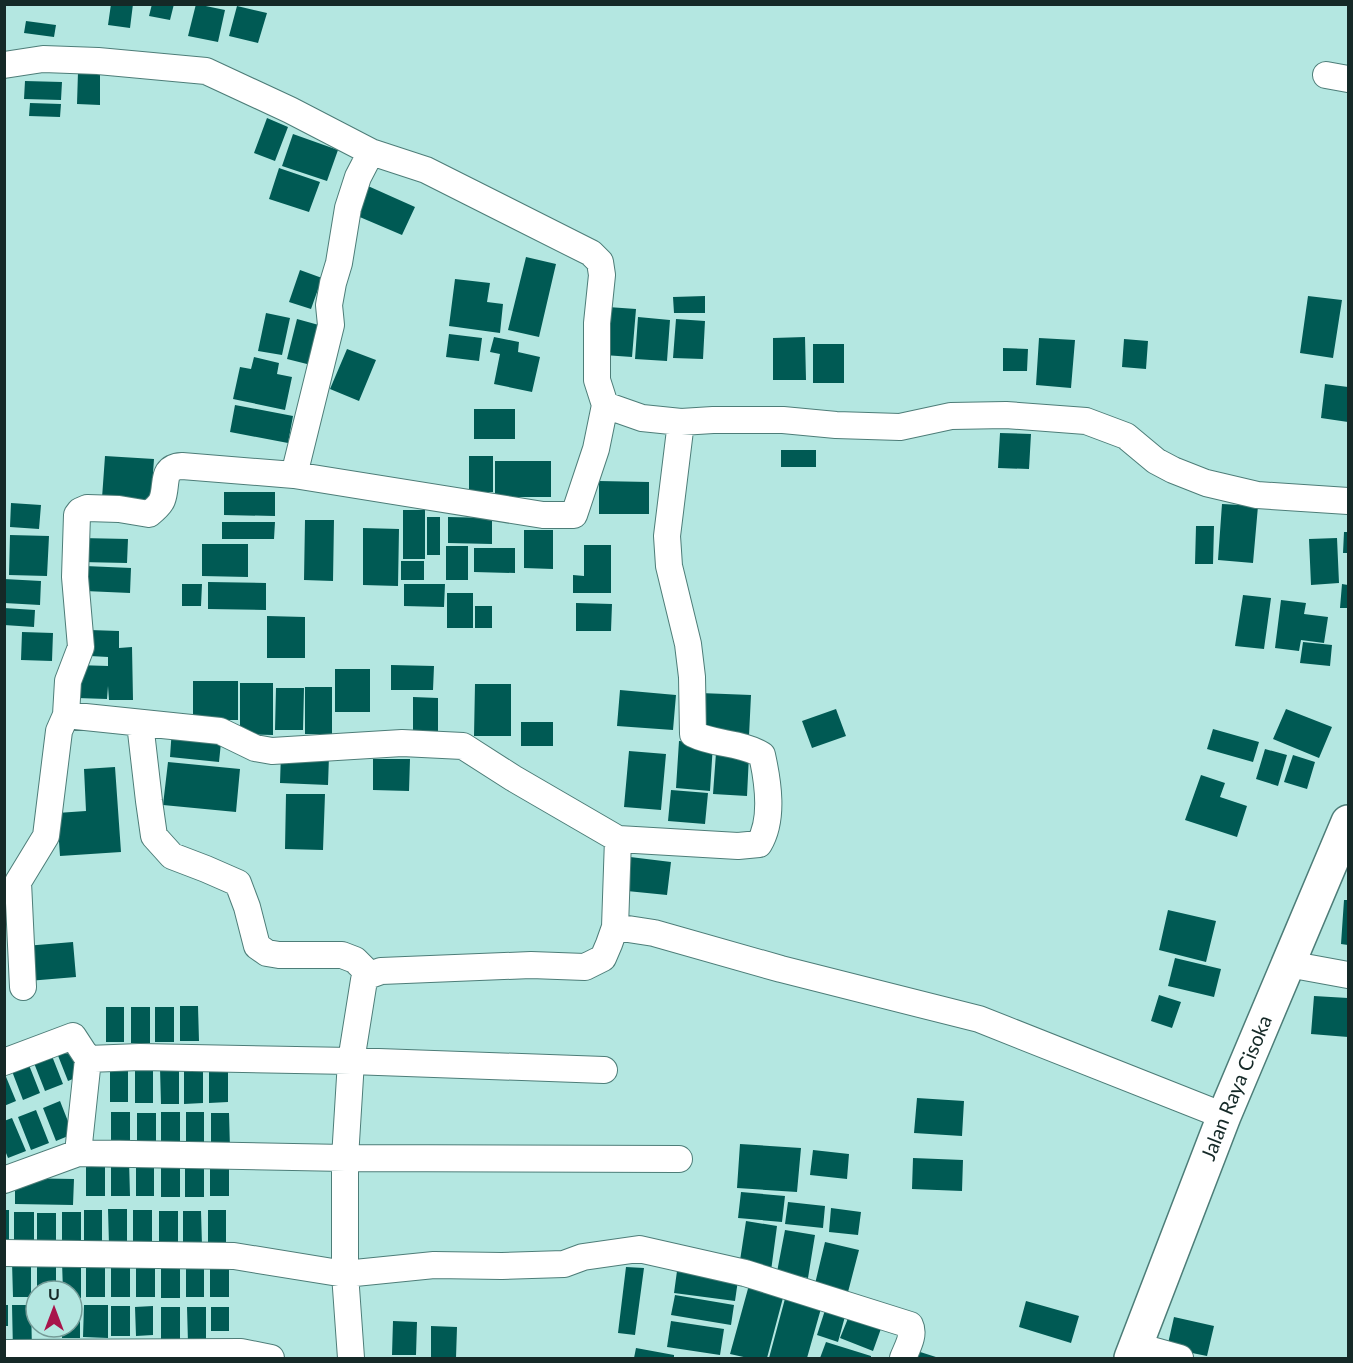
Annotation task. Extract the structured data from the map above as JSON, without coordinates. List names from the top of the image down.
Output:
{
  "streets": {
    "street": ["Jalan Raya Cisoka"]
  },
  "north": "top"
}
